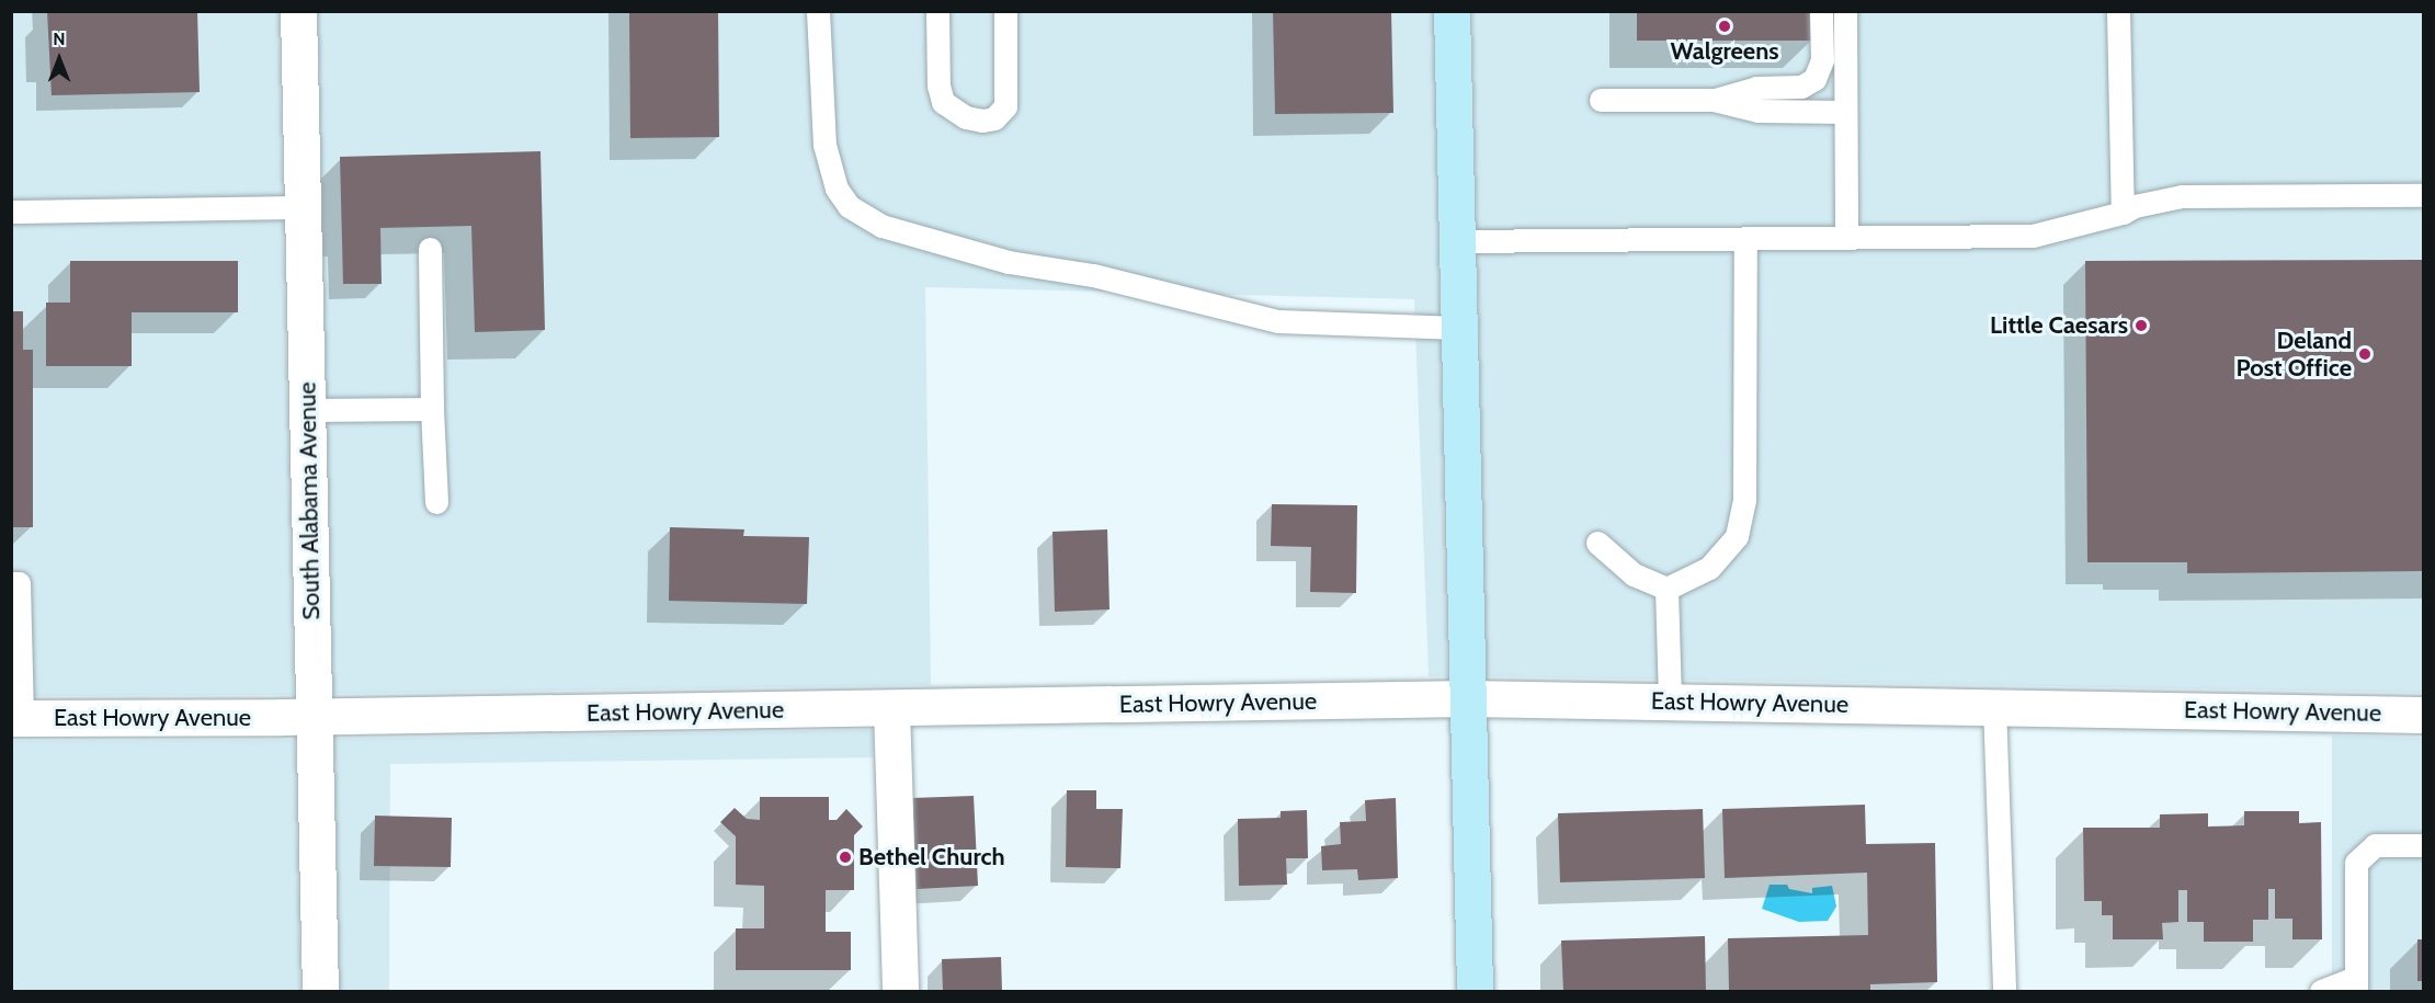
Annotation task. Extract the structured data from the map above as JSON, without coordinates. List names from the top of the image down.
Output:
{
  "streets": {
    "street": ["South Alabama Avenue", "East Howry Avenue"]
  },
  "crossings": [
    ["South Alabama Avenue", "East Howry Avenue"]
  ],
  "places": [
    "Walgreens",
    "Little Caesars",
    "Deland Post Office",
    "Bethel Church"
  ],
  "north": "top"
}
